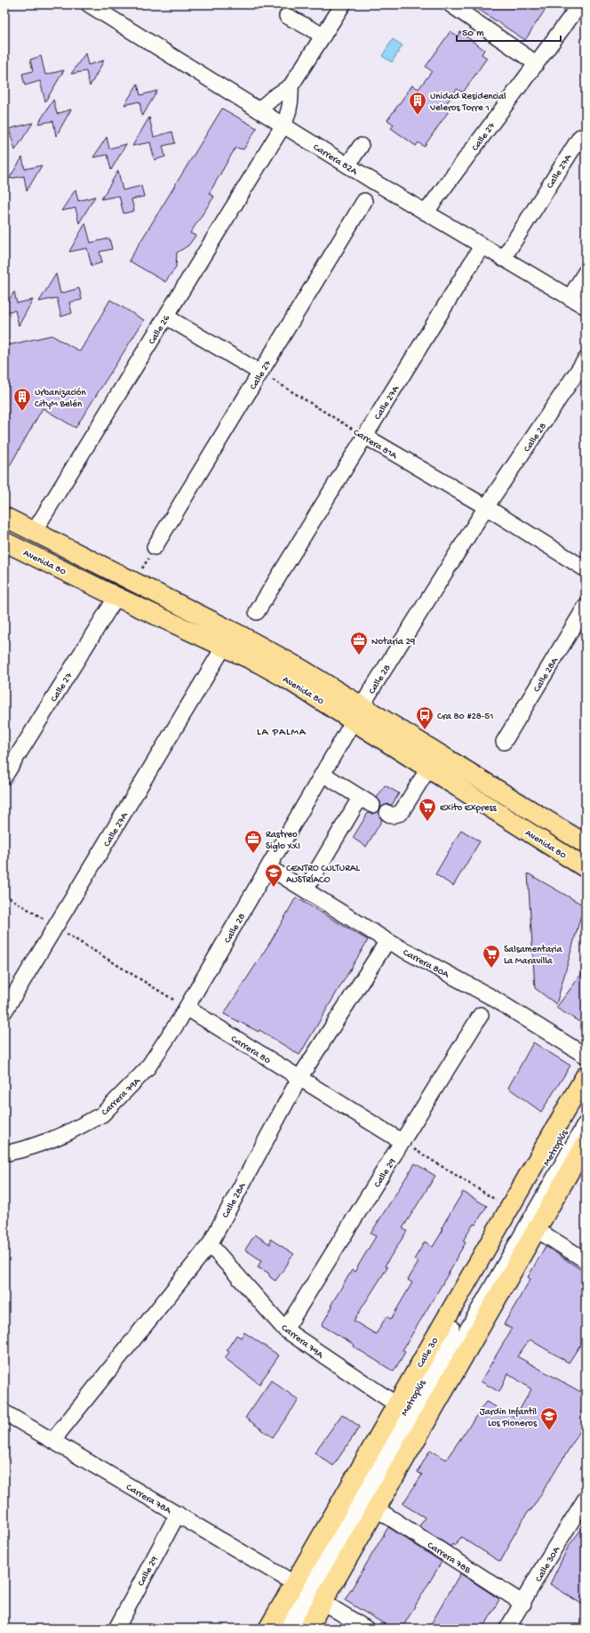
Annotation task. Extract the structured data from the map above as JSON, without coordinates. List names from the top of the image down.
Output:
{
  "streets": {
    "main road": ["Avenida 80", "Calle 30"],
    "street": [
      "Calle 27",
      "Carrera 82A",
      "Calle 27A",
      "Calle 26",
      "Calle 28",
      "Carrera 81A",
      "Calle 28A",
      "Carrera 80A",
      "Carrera 80",
      "Carrera 79A",
      "Metroplús",
      "Calle 29",
      "Carrera 78A",
      "Carrera 78B",
      "Calle 30A"
    ]
  },
  "crossings": [
    ["Calle 27", "Carrera 82A"],
    ["Calle 27", "Carrera 81A"],
    ["Calle 27", "Avenida 80"],
    ["Carrera 82A", "Calle 27A"],
    ["Carrera 82A", "Calle 26"],
    ["Calle 27A", "Carrera 81A"],
    ["Calle 27A", "Avenida 80"],
    ["Calle 26", "Avenida 80"],
    ["Calle 28", "Carrera 81A"],
    ["Calle 28", "Avenida 80"],
    ["Calle 28", "Carrera 80A"],
    ["Calle 28", "Carrera 80"],
    ["Calle 28", "Carrera 79A"],
    ["Calle 28A", "Carrera 80A"],
    ["Calle 28A", "Carrera 80"],
    ["Calle 28A", "Carrera 79A"],
    ["Calle 28A", "Carrera 78A"],
    ["Carrera 80", "Carrera 79A"],
    ["Carrera 80", "Calle 29"],
    ["Carrera 79A", "Calle 29"],
    ["Carrera 79A", "Calle 30"],
    ["Calle 29", "Carrera 78A"],
    ["Calle 30", "Carrera 78A"],
    ["Carrera 78B", "Calle 30A"]
  ],
  "districts": ["LA PALMA"],
  "places": {
    "building": ["Unidad Residencial Veleros Torre 1", "Urbanización CityM Belén"],
    "office": ["Notaria 29", "Rastreo Siglo XXI"],
    "bus stop": ["Cra 80 #28-51"],
    "supermarket": ["Exito Express", "Salsamentaria La Maravilla"],
    "school or university": ["CENTRO CULTURAL AUSTRÍACO", "Jardin Infantil Los Pioneros"]
  },
  "scale_bar": "50 m"
}
